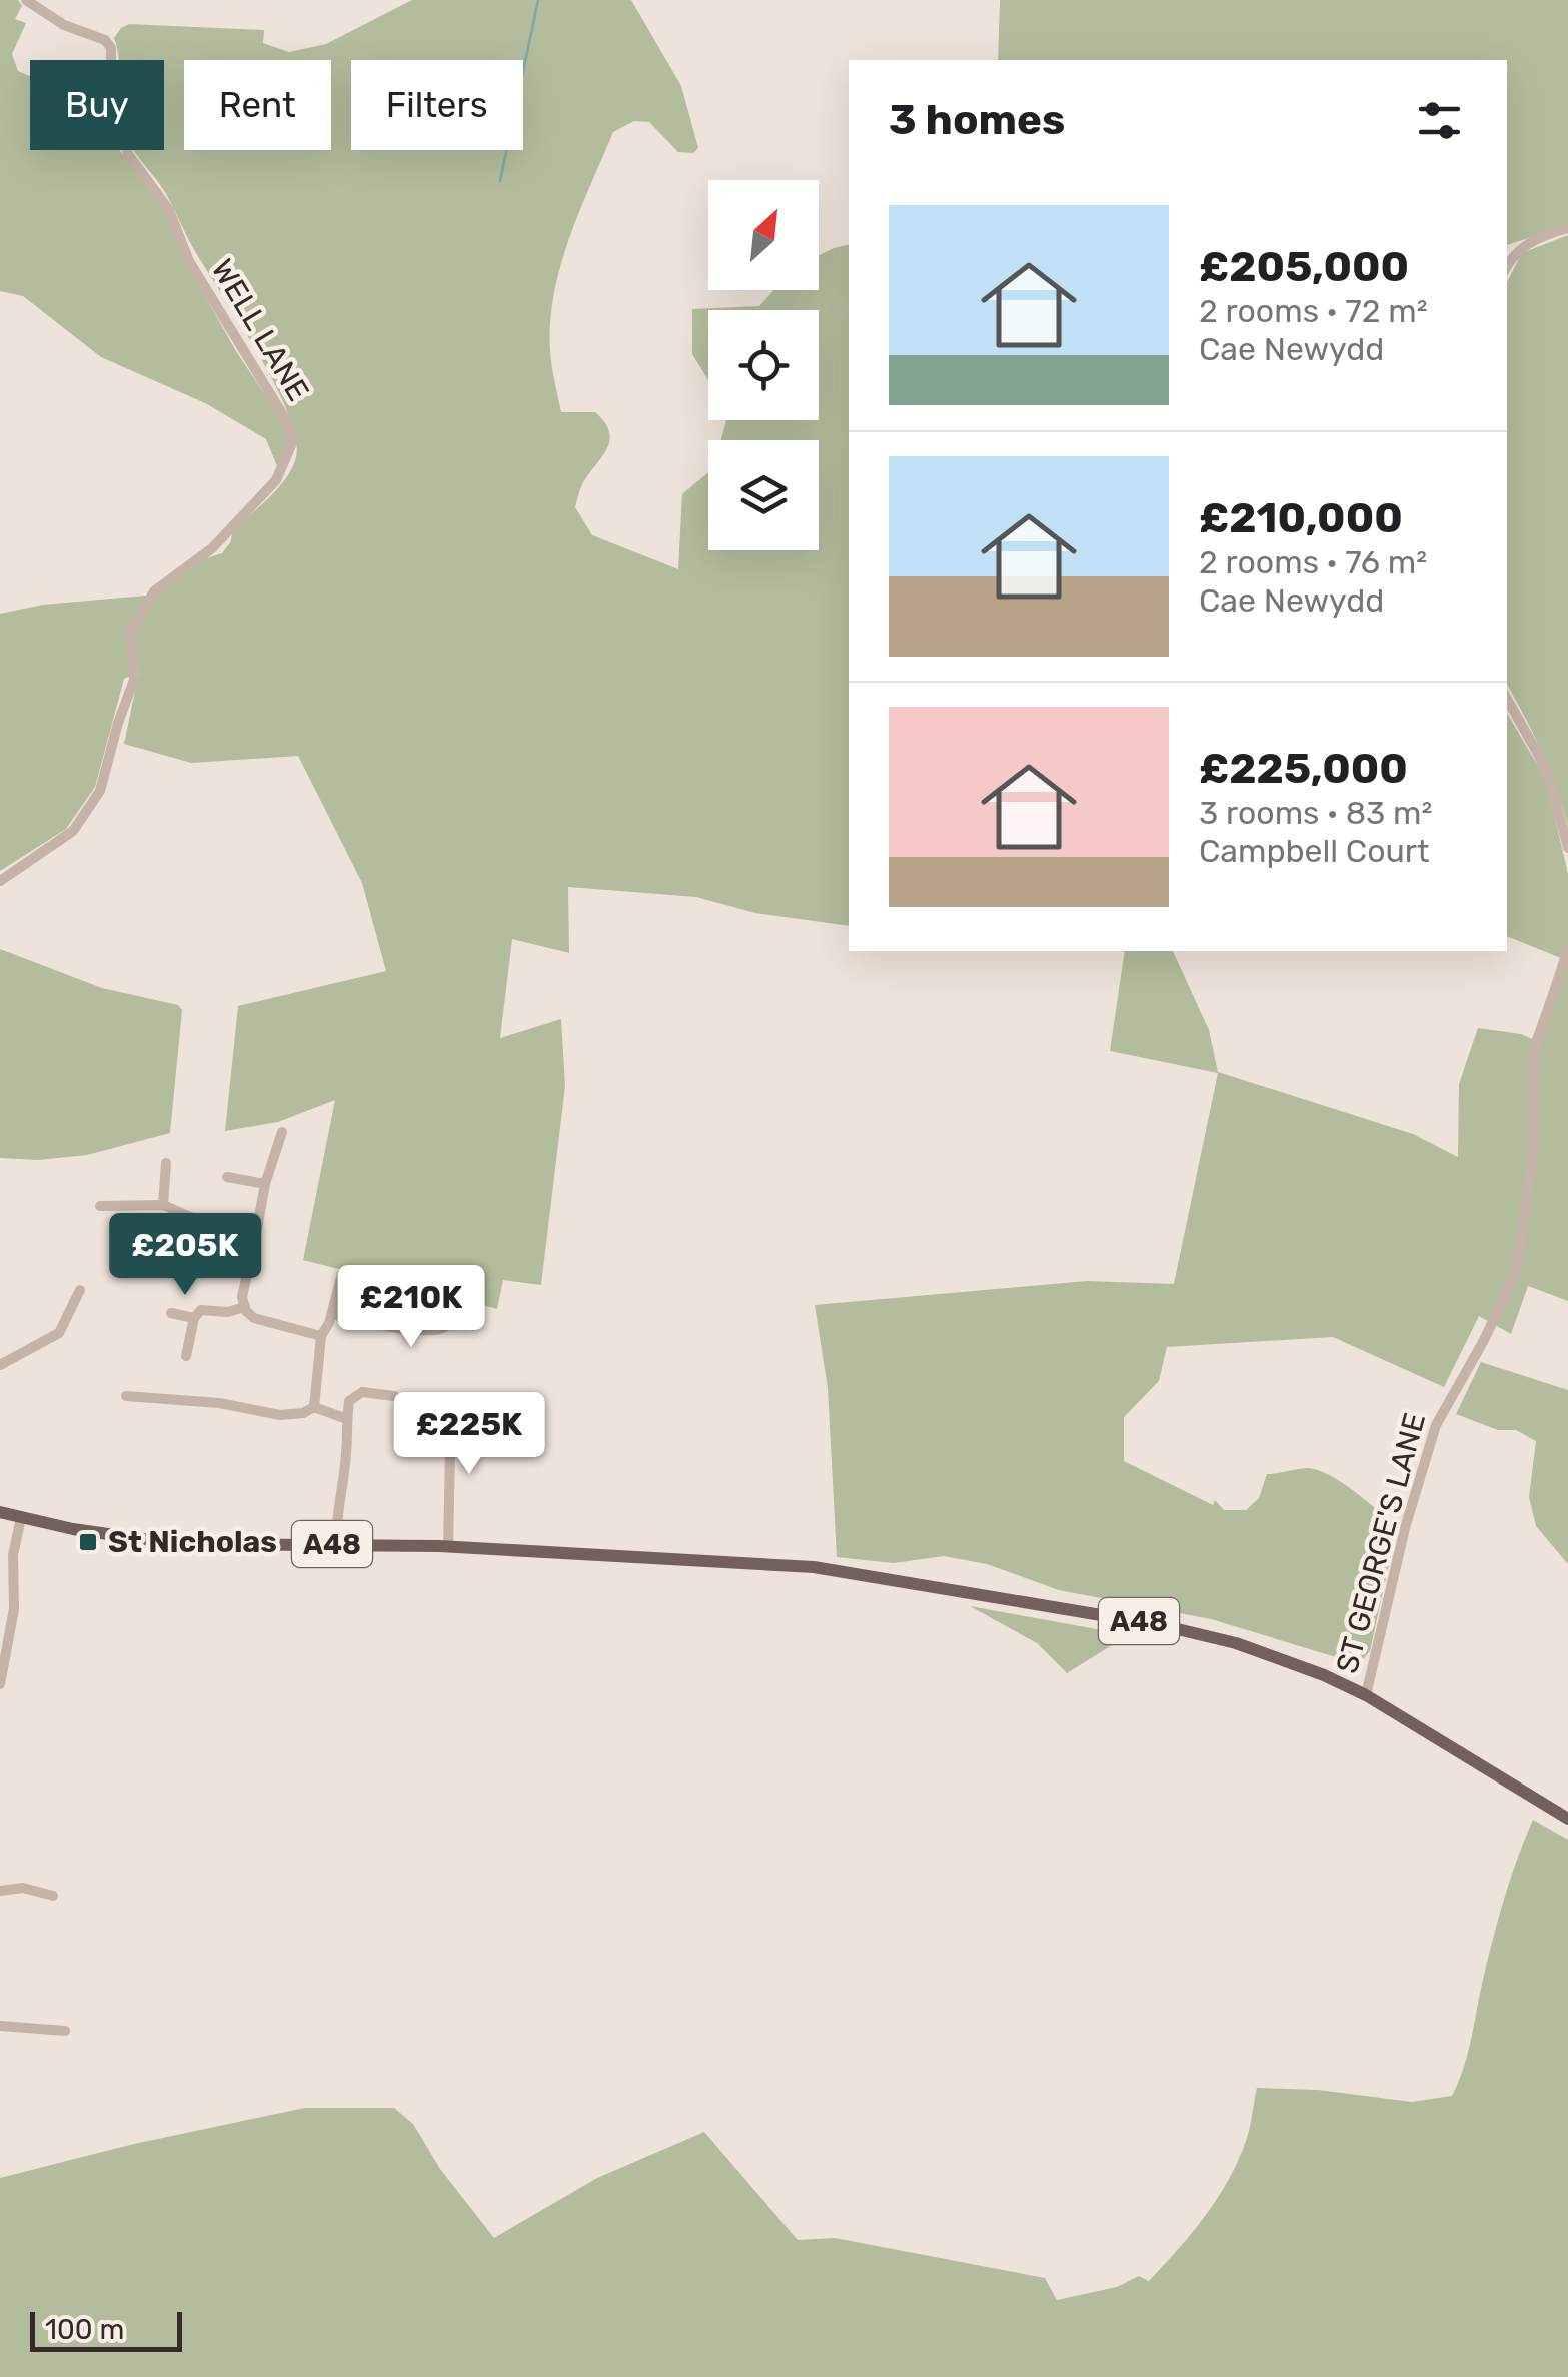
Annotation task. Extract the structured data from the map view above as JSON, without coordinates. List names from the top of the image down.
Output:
{
  "streets": {
    "main road": ["A48"],
    "street": ["WELL LANE", "ST GEORGE'S LANE"]
  },
  "crossings": [
    ["ST GEORGE'S LANE", "A48"]
  ],
  "places": {
    "transit": ["St Nicholas"]
  },
  "scale_bar": "100 m",
  "north": "top right",
  "page": {
    "chip": ["Buy", "Rent", "Filters"],
    "heading": "3 homes",
    "list": [
      {
        "name": "£205,000",
        "note": "2 rooms · 72 m² · Cae Newydd"
      },
      {
        "name": "£210,000",
        "note": "2 rooms · 76 m² · Cae Newydd"
      },
      {
        "name": "£225,000",
        "note": "3 rooms · 83 m² · Campbell Court"
      }
    ],
    "price": ["£205K", "£210K", "£225K"],
    "scale": "100 m"
  }
}
